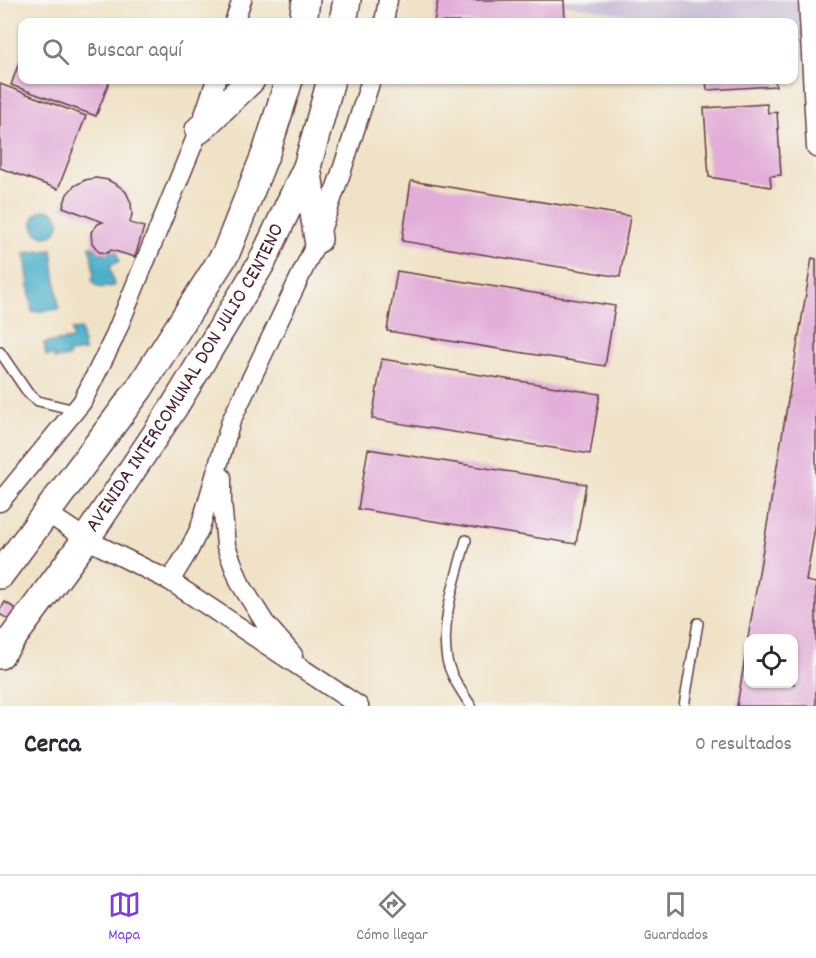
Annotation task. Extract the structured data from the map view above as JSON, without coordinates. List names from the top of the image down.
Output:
{
  "streets": {
    "main road": ["AVENIDA INTERCOMUNAL DON JULIO CENTENO"]
  },
  "page": {
    "search": "Buscar aquí",
    "heading": ["Cerca", "0 resultados"],
    "nav": ["Mapa", "Cómo llegar", "Guardados"]
  }
}
